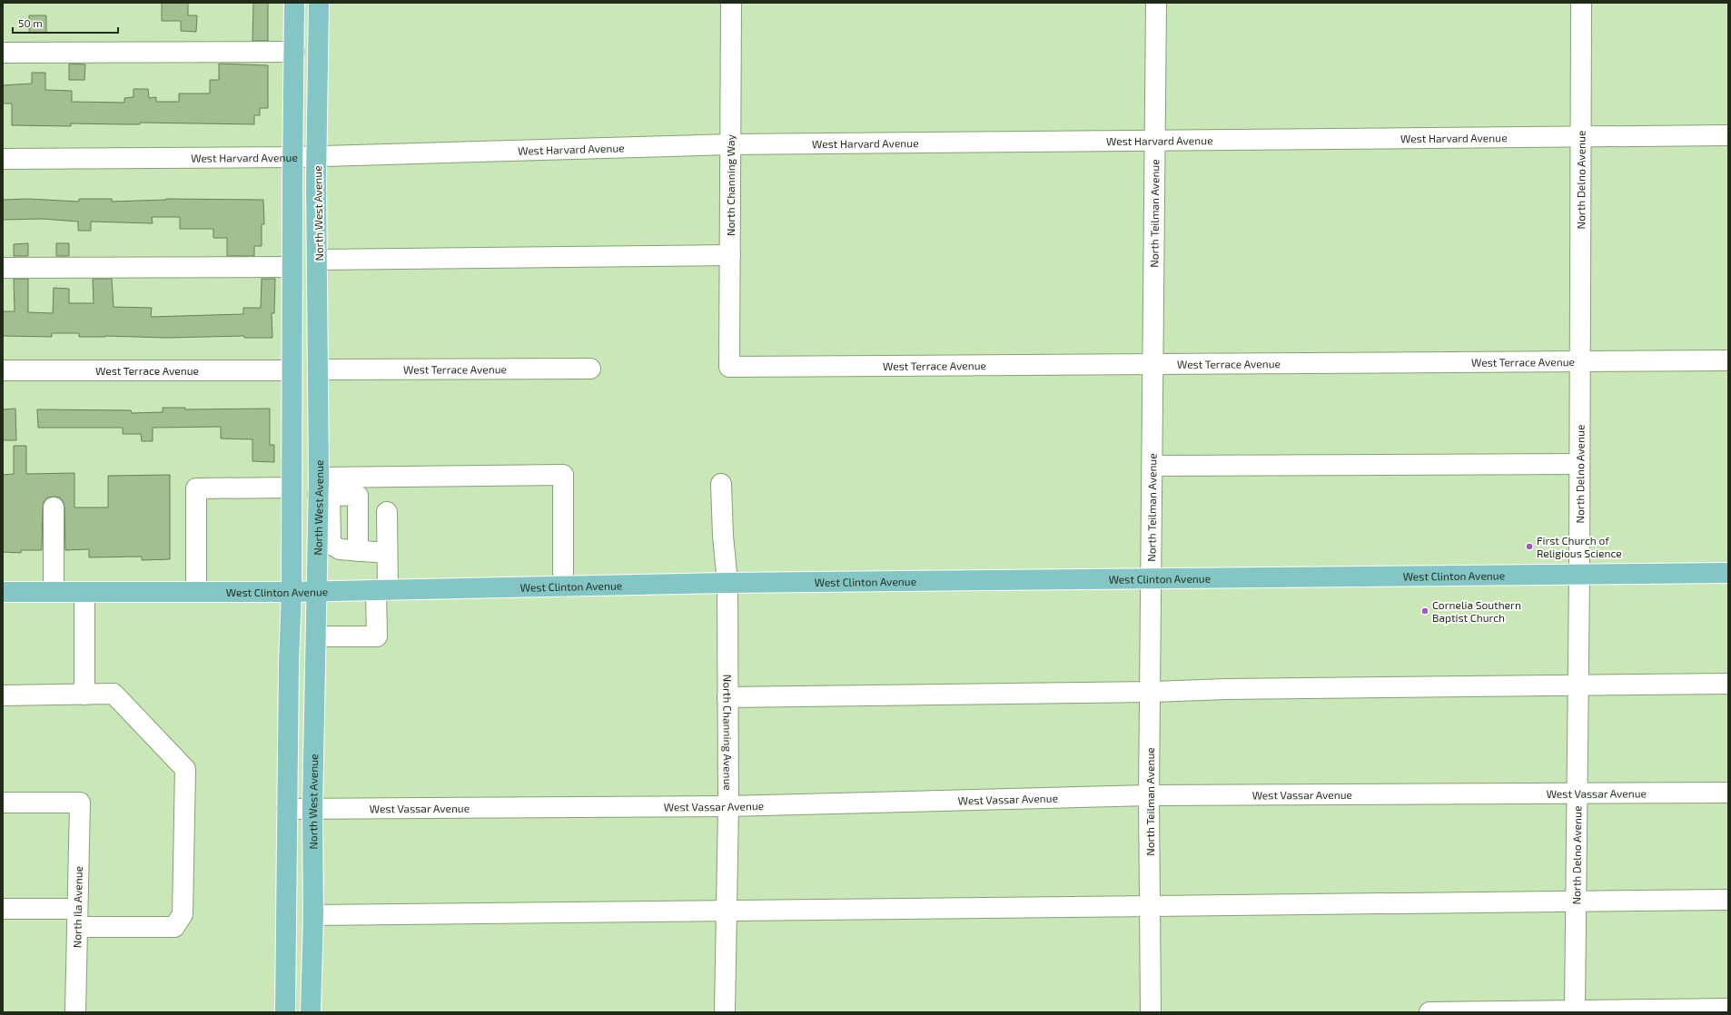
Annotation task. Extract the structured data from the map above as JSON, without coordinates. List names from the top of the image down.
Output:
{
  "streets": {
    "main road": ["North West Avenue", "West Clinton Avenue"],
    "street": [
      "West Harvard Avenue",
      "North Delno Avenue",
      "North Channing Way",
      "North Teilman Avenue",
      "West Terrace Avenue",
      "North Channing Avenue",
      "West Vassar Avenue",
      "North Ila Avenue"
    ]
  },
  "crossings": [
    ["West Harvard Avenue", "North Delno Avenue"],
    ["West Harvard Avenue", "North Channing Way"],
    ["West Harvard Avenue", "North West Avenue"],
    ["West Harvard Avenue", "North Teilman Avenue"],
    ["North Delno Avenue", "West Terrace Avenue"],
    ["North Delno Avenue", "West Clinton Avenue"],
    ["North Delno Avenue", "West Vassar Avenue"],
    ["North Channing Way", "West Terrace Avenue"],
    ["North West Avenue", "West Terrace Avenue"],
    ["North West Avenue", "West Clinton Avenue"],
    ["North West Avenue", "West Vassar Avenue"],
    ["North Teilman Avenue", "West Terrace Avenue"],
    ["North Teilman Avenue", "West Clinton Avenue"],
    ["North Teilman Avenue", "West Vassar Avenue"],
    ["West Clinton Avenue", "North Channing Avenue"],
    ["North Channing Avenue", "West Vassar Avenue"]
  ],
  "places": ["First Church of Religious Science", "Cornelia Southern Baptist Church"],
  "scale_bar": "50 m"
}
